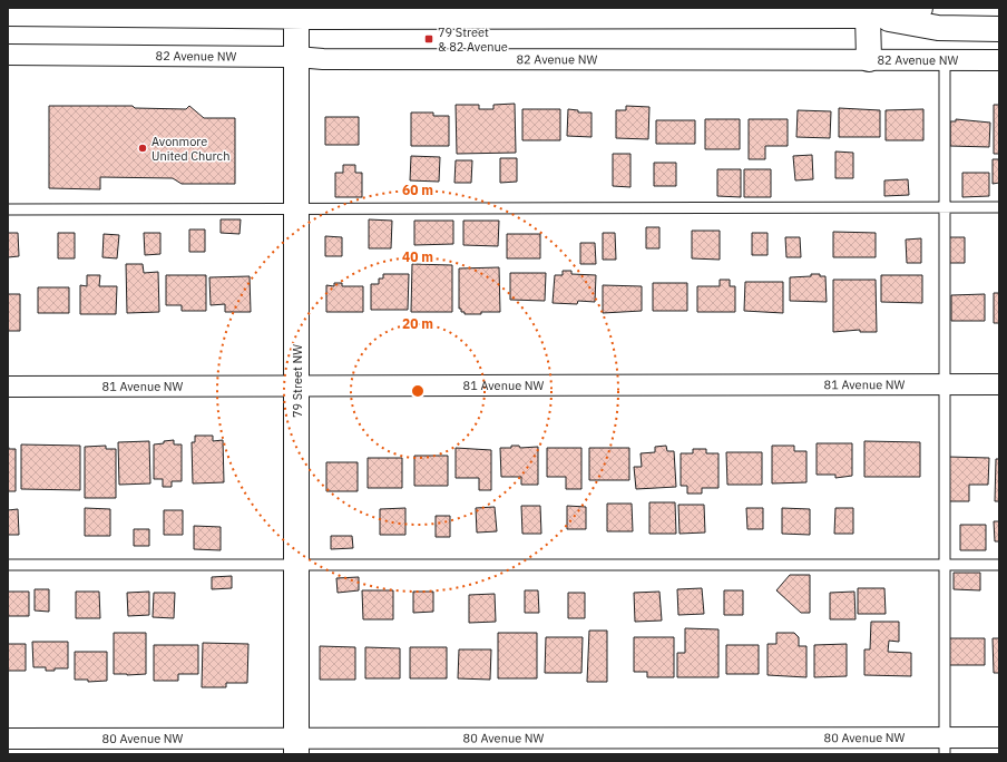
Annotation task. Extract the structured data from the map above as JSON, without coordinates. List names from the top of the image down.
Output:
{
  "streets": {
    "main road": ["79 Street NW"],
    "street": ["82 Avenue NW", "81 Avenue NW", "80 Avenue NW"]
  },
  "crossings": [
    ["82 Avenue NW", "79 Street NW"],
    ["79 Street NW", "81 Avenue NW"],
    ["79 Street NW", "80 Avenue NW"]
  ],
  "places": {
    "transit": ["79 Street & 82 Avenue"],
    "other": ["Avonmore United Church"]
  },
  "rings": ["60 m", "40 m", "20 m"]
}
